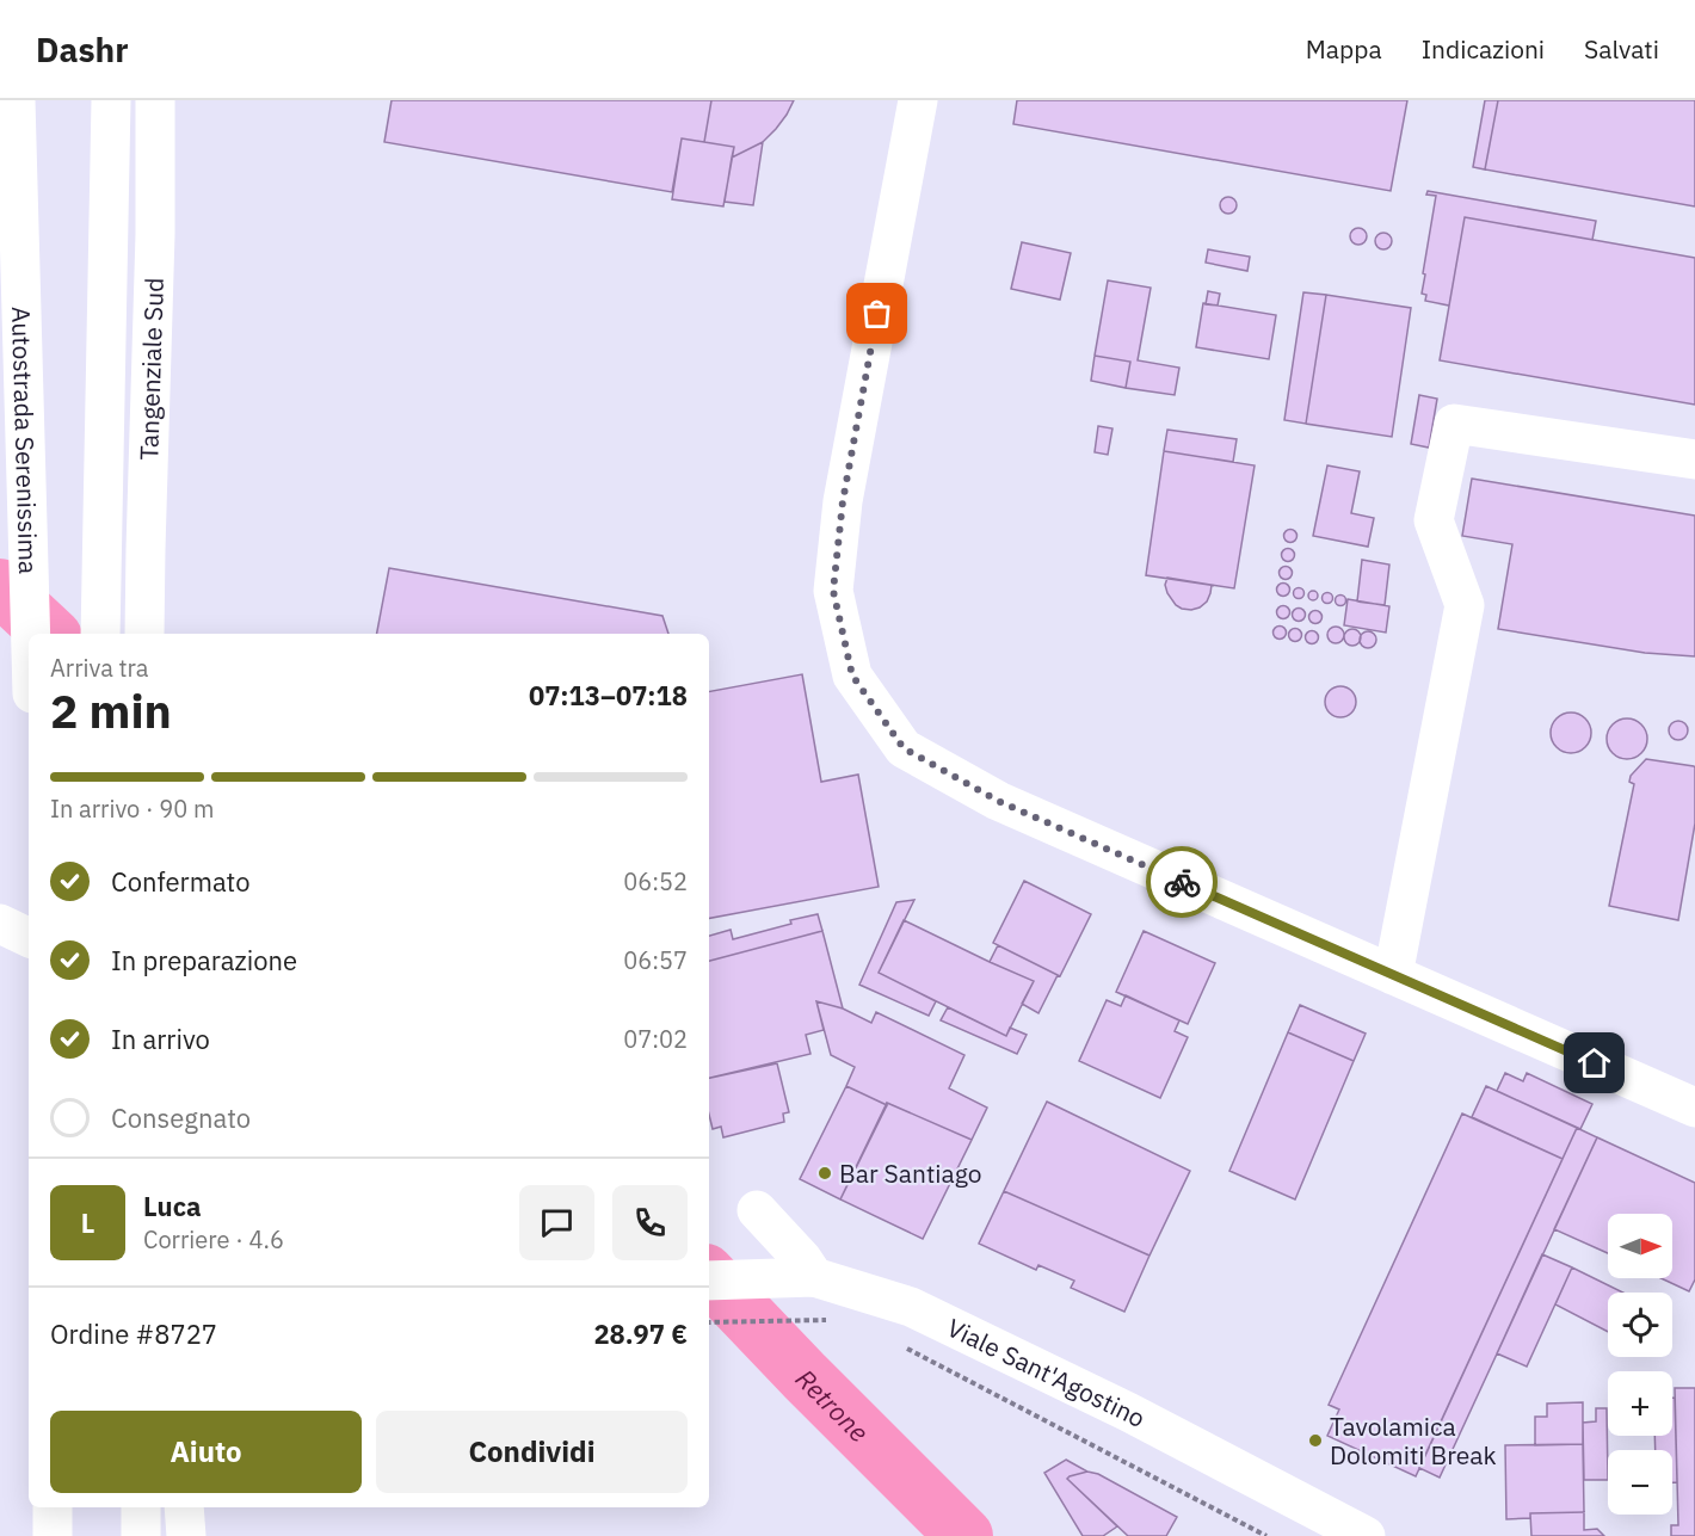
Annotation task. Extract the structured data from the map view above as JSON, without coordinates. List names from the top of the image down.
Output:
{
  "streets": {
    "main road": ["Tangenziale Sud", "Autostrada Serenissima", "Viale Sant'Agostino"]
  },
  "water": ["Retrone"],
  "places": ["Bar Santiago", "Tavolamica Dolomiti Break"],
  "north": "right",
  "page": {
    "header": "Dashr",
    "nav": ["Mappa", "Indicazioni", "Salvati"],
    "heading": ["2 min", "Arriva tra", "07:13–07:18"],
    "panel": [
      "Luca",
      "Corriere · 4.6",
      "Ordine #8727",
      "28.97 €"
    ],
    "bar": "In arrivo · 90 m",
    "list": [
      ["Confermato", "06:52"],
      ["In preparazione", "06:57"],
      ["In arrivo", "07:02"],
      "Consegnato"
    ],
    "round": "L",
    "map_buttons": ["+", "−"],
    "buttons": ["Aiuto", "Condividi"]
  }
}
